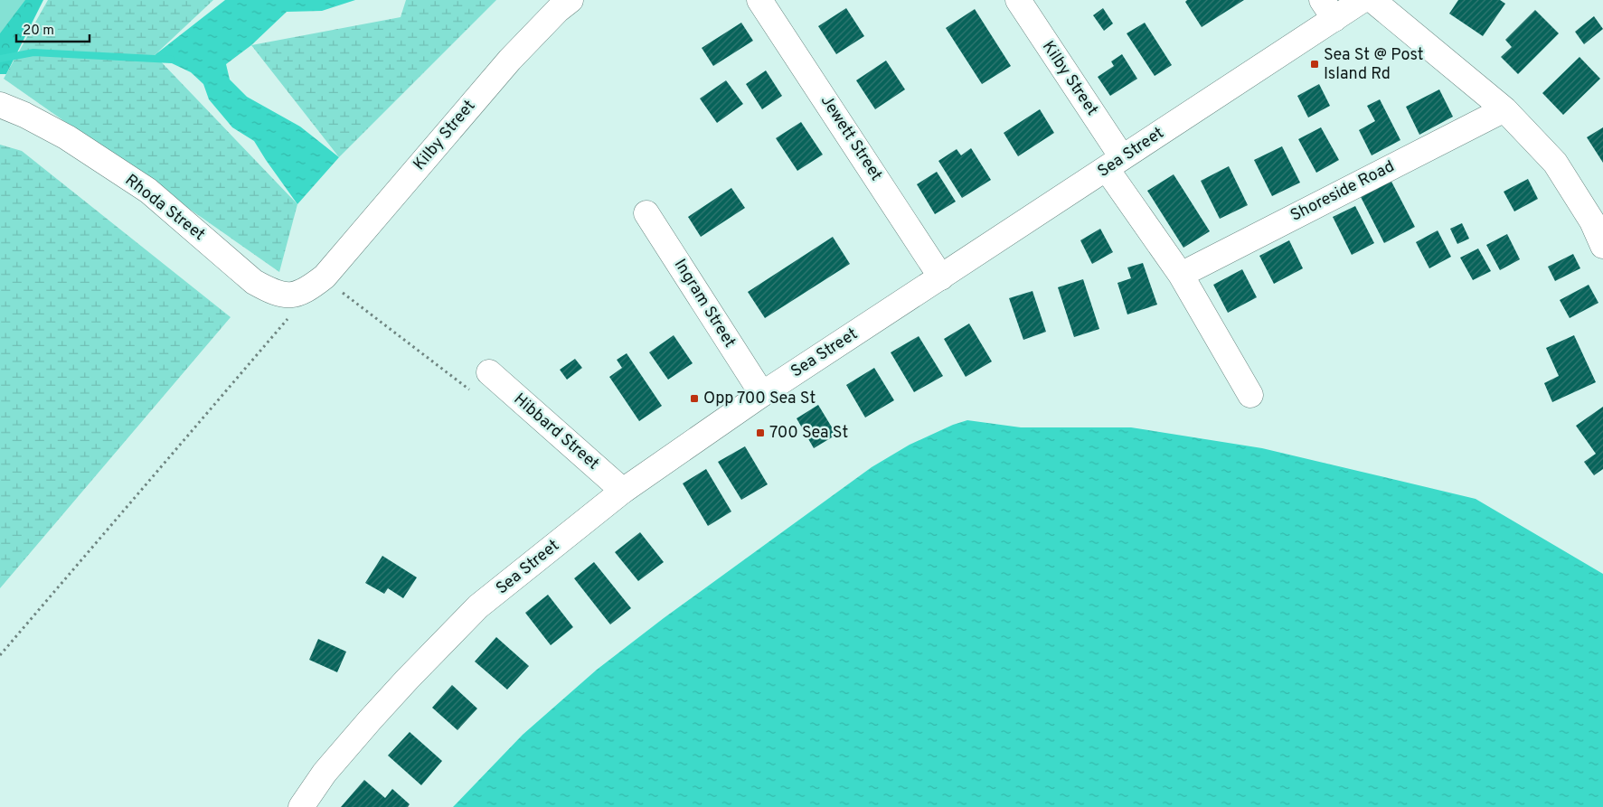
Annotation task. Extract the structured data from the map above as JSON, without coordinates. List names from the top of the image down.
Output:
{
  "streets": {
    "street": [
      "Kilby Street",
      "Jewett Street",
      "Sea Street",
      "Shoreside Road",
      "Rhoda Street",
      "Ingram Street",
      "Hibbard Street"
    ]
  },
  "crossings": [
    ["Kilby Street", "Sea Street"],
    ["Kilby Street", "Rhoda Street"],
    ["Jewett Street", "Sea Street"],
    ["Sea Street", "Ingram Street"],
    ["Sea Street", "Hibbard Street"]
  ],
  "places": {
    "transit": ["Sea St @ Post Island Rd", "Opp 700 Sea St", "700 Sea St"]
  },
  "scale_bar": "20 m"
}
